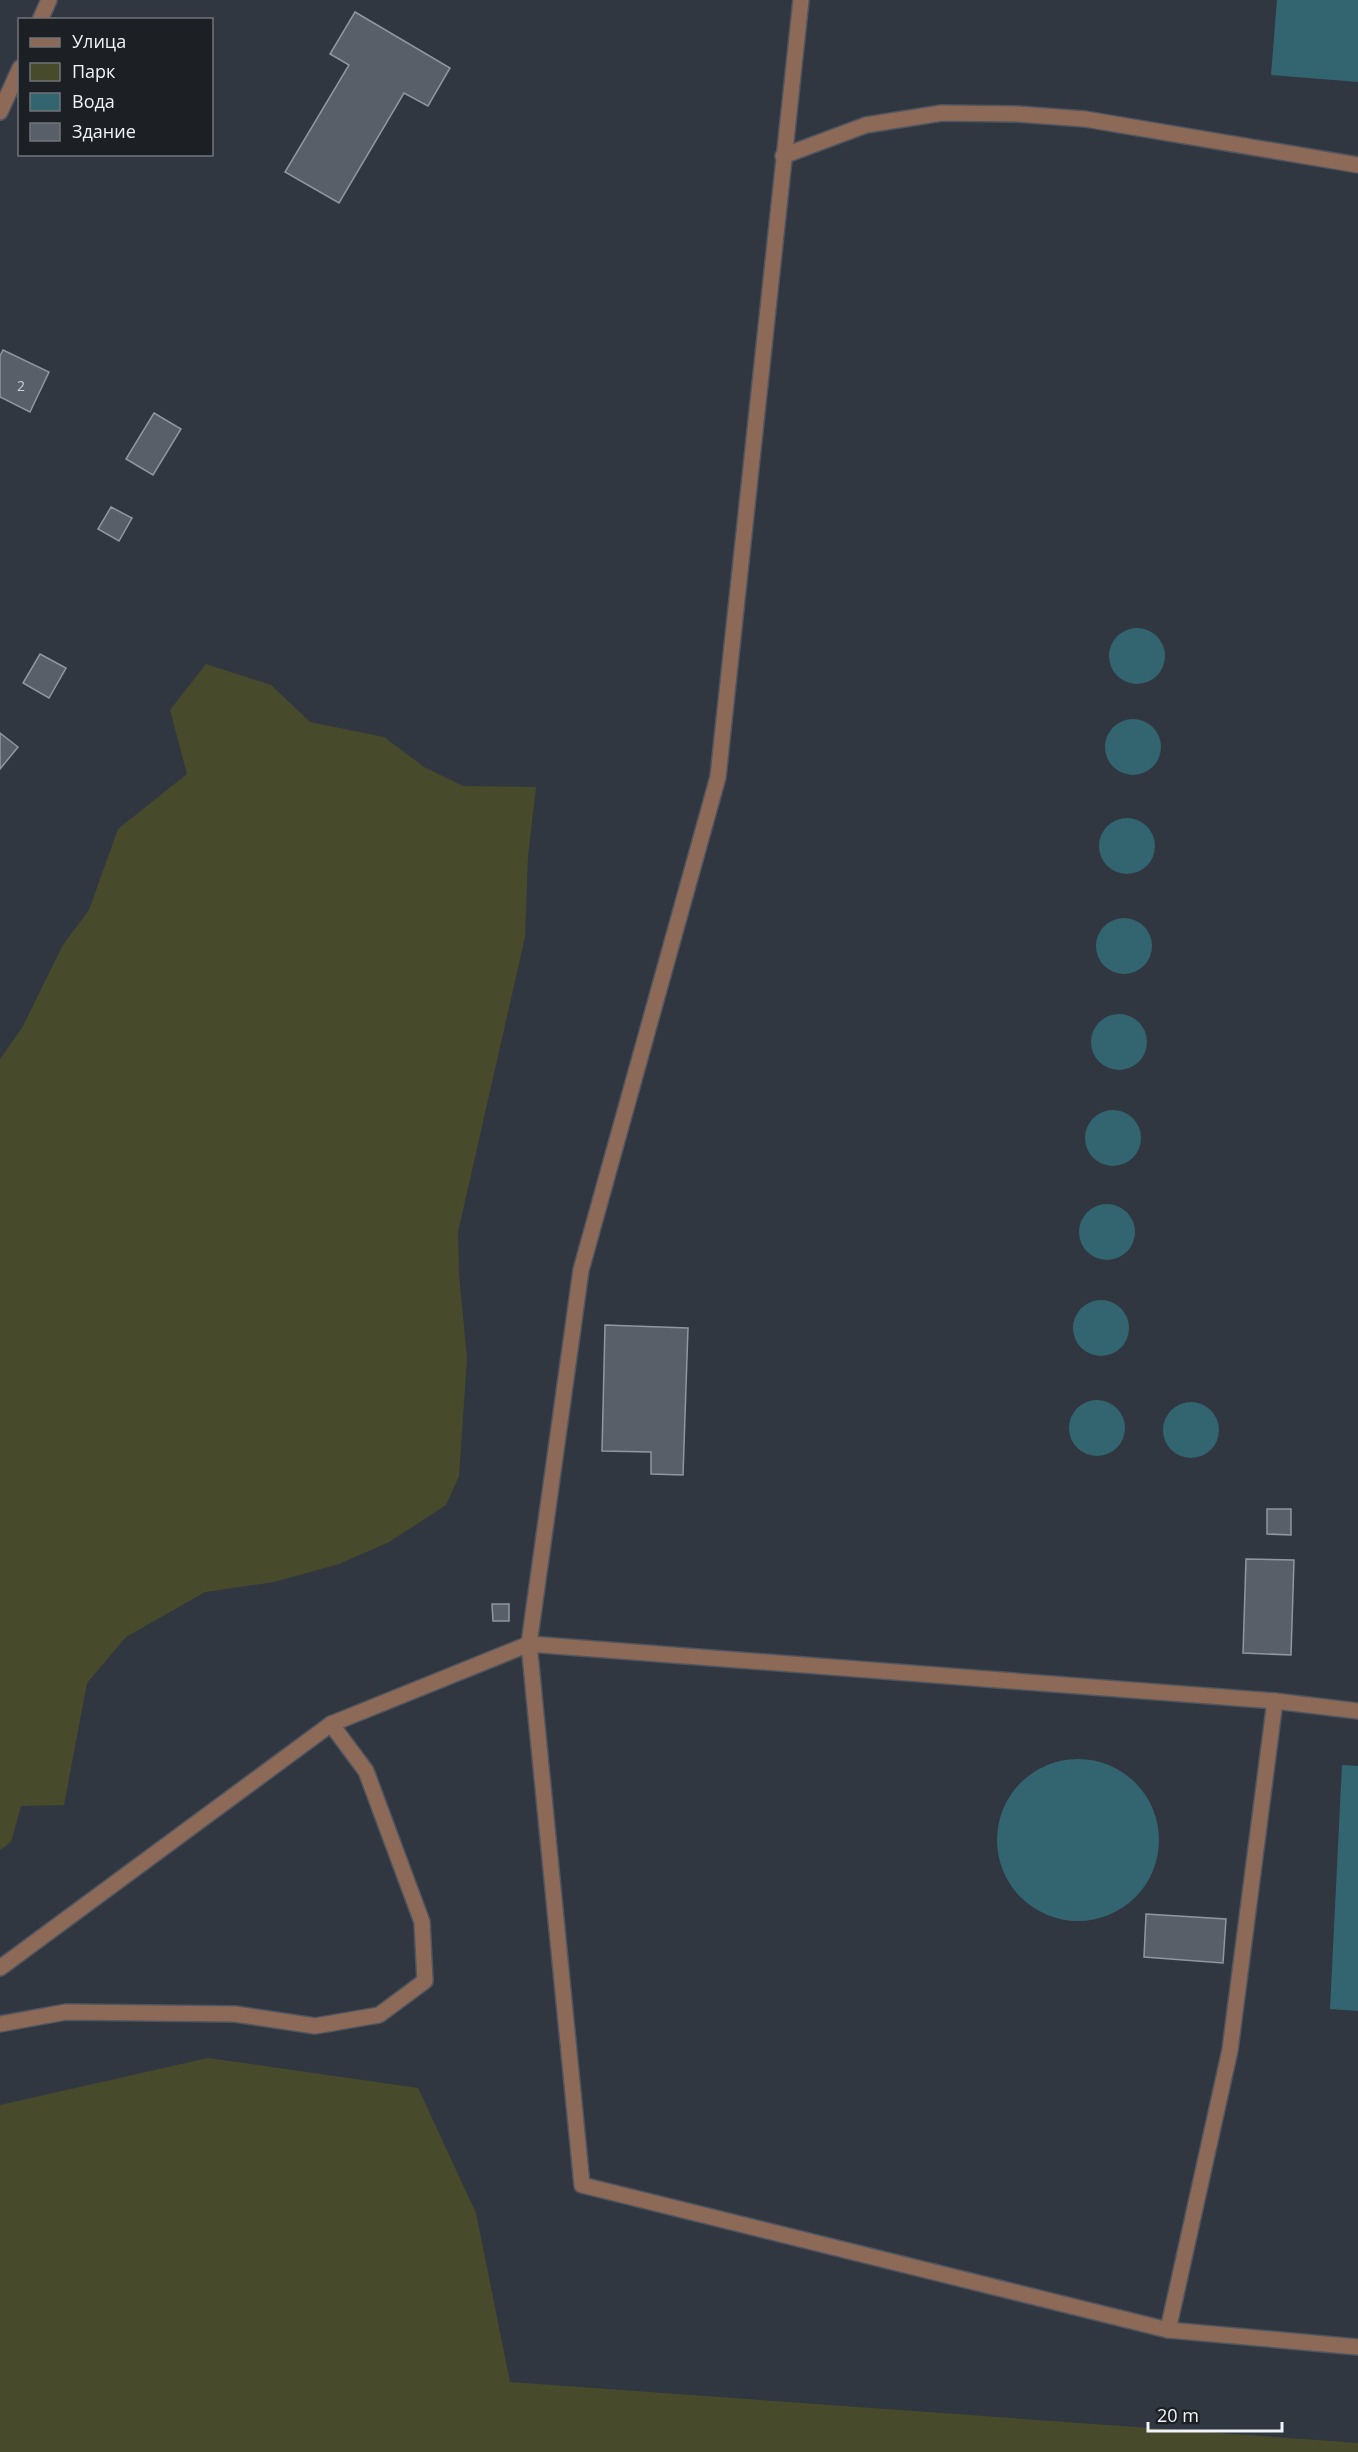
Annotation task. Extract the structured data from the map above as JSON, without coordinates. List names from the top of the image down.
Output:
{
  "house_numbers": ["2"],
  "legend": [
    "Улица",
    "Парк",
    "Вода",
    "Здание"
  ],
  "scale_bar": "20 m"
}
